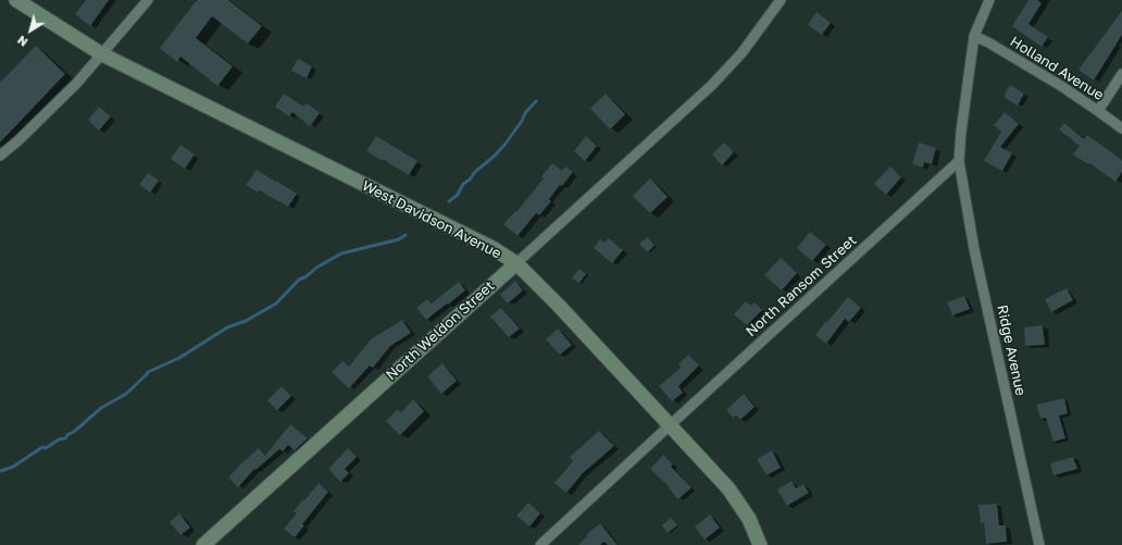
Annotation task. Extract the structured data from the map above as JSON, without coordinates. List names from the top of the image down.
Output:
{
  "streets": {
    "street": [
      "Holland Avenue",
      "West Davidson Avenue",
      "North Ransom Street",
      "North Weldon Street",
      "Ridge Avenue"
    ]
  },
  "crossings": [
    ["West Davidson Avenue", "North Ransom Street"],
    ["West Davidson Avenue", "North Weldon Street"],
    ["North Ransom Street", "Ridge Avenue"]
  ],
  "north": "bottom left"
}
